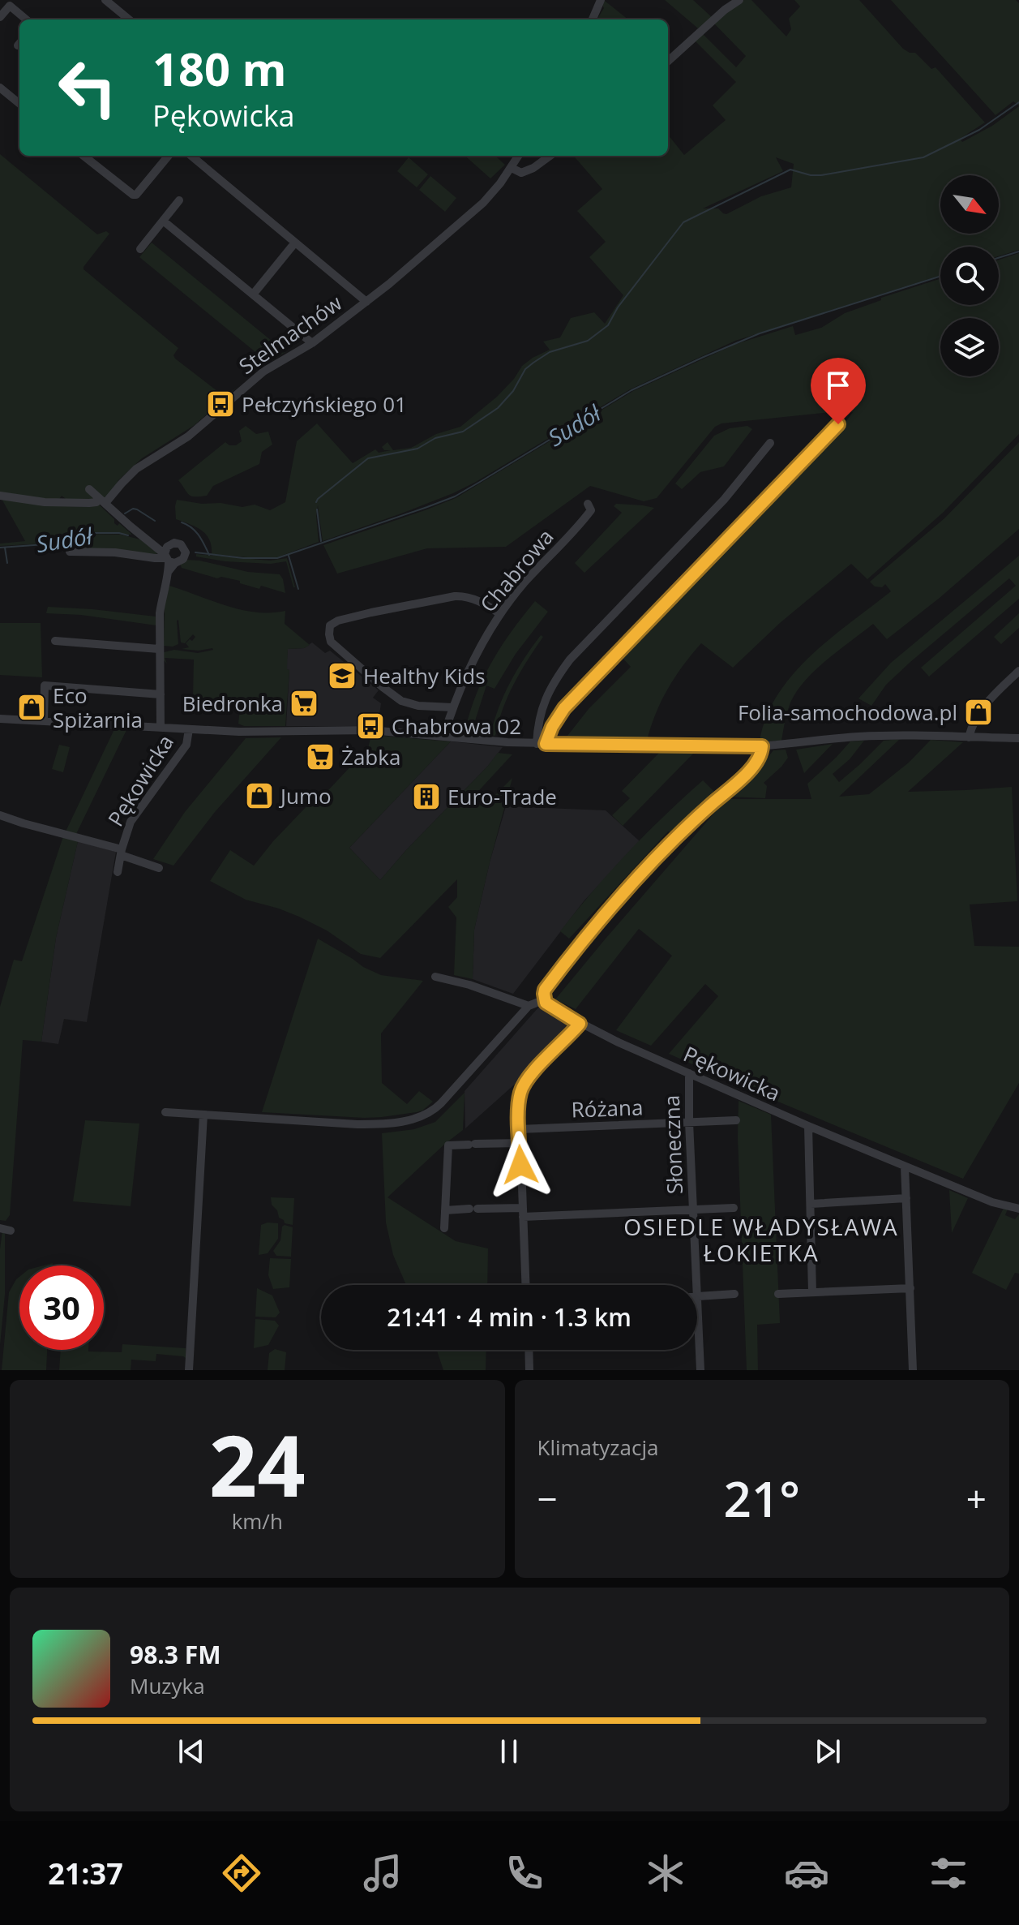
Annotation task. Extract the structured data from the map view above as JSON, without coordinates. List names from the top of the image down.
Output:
{
  "streets": {
    "street": [
      "Stelmachów",
      "Chabrowa",
      "Pękowicka",
      "Różana",
      "Słoneczna"
    ]
  },
  "crossings": [
    ["Pękowicka", "Słoneczna"],
    ["Różana", "Słoneczna"]
  ],
  "districts": ["OSIEDLE WŁADYSŁAWA ŁOKIETKA"],
  "water": ["Sudół"],
  "places": {
    "bus stop": ["Pełczyńskiego 01", "Chabrowa 02"],
    "school or university": ["Healthy Kids"],
    "supermarket": ["Biedronka", "Żabka"],
    "shop": ["Eco Spiżarnia", "Folia-samochodowa.pl", "Jumo"],
    "building": ["Euro-Trade"]
  },
  "north": "bottom right",
  "page": {
    "turn": ["180 m", "Pękowicka"],
    "limit": "30",
    "trip": "21:41 · 4 min · 1.3 km",
    "tile": [
      ["24", "km/h"],
      "Klimatyzacja"
    ],
    "heat": ["−", "21°", "+"],
    "song": ["98.3 FM", "Muzyka"],
    "tabs": "21:37"
  }
}
